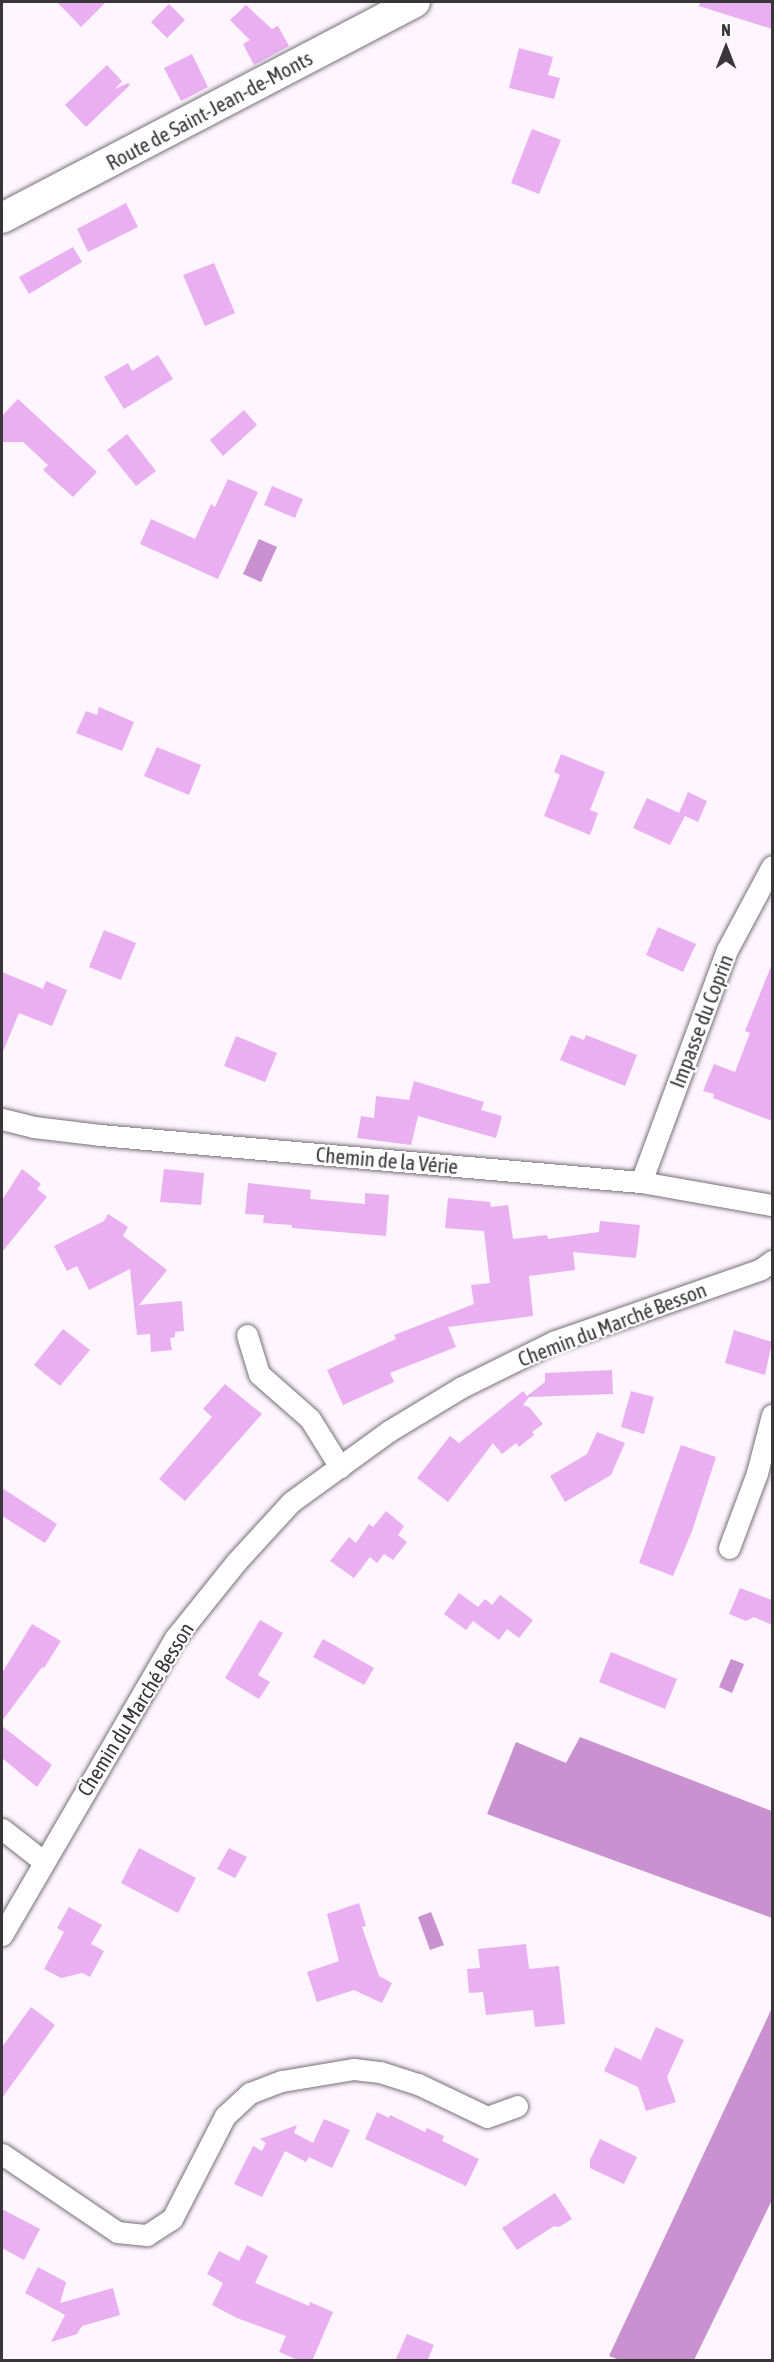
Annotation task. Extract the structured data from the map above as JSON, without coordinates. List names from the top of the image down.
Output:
{
  "streets": {
    "main road": ["Route de Saint-Jean-de-Monts"],
    "street": ["Impasse du Coprin", "Chemin de la Vérie", "Chemin du Marché Besson"]
  },
  "crossings": [
    ["Impasse du Coprin", "Chemin de la Vérie"]
  ],
  "north": "top"
}
